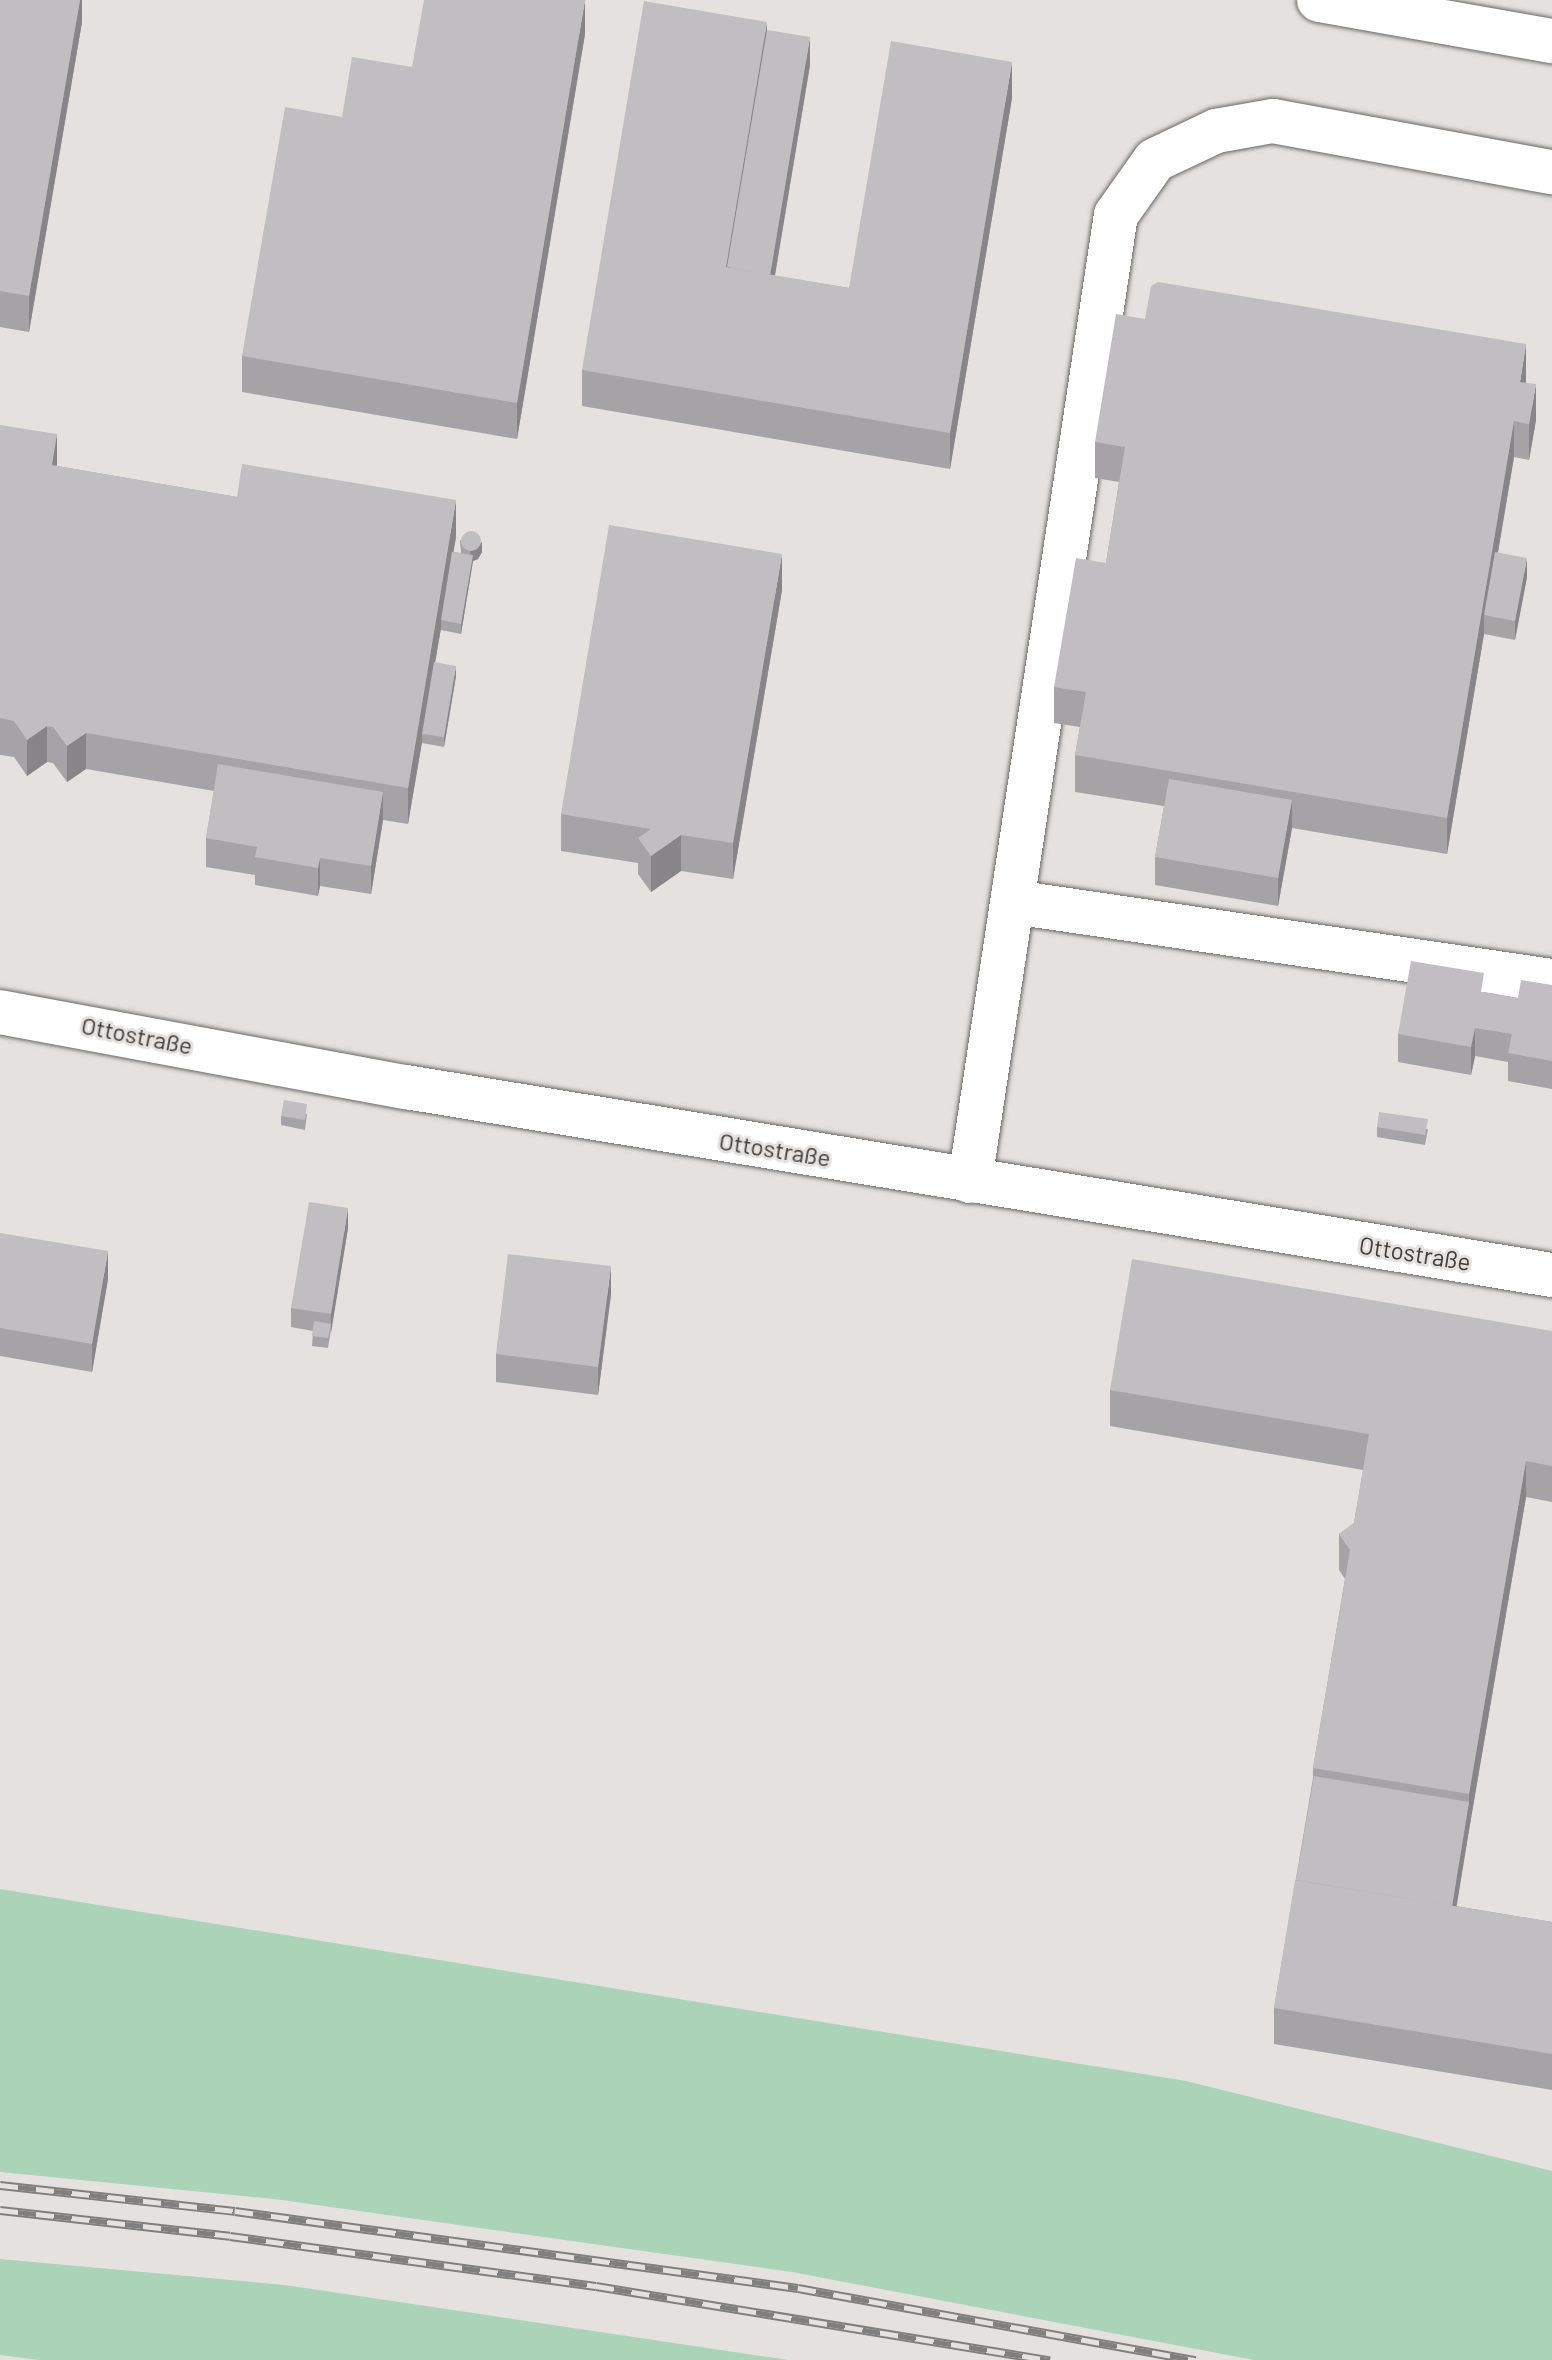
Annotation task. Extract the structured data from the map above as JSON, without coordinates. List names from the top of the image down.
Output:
{
  "streets": {
    "street": ["Ottostraße"]
  }
}
